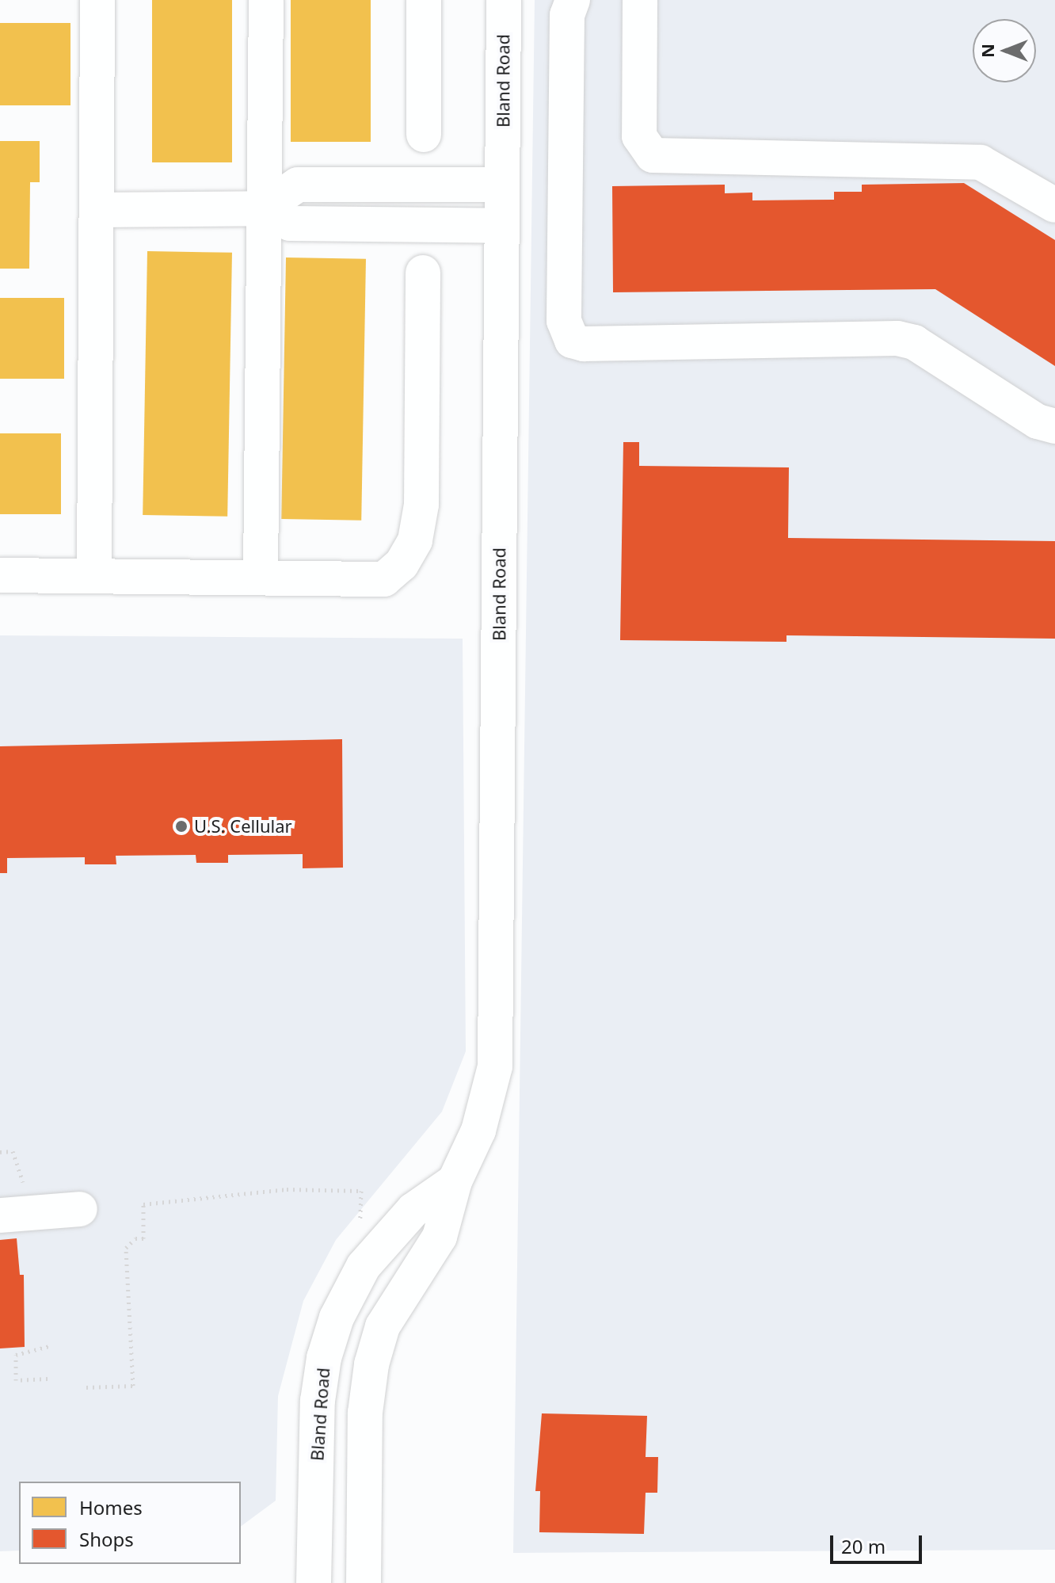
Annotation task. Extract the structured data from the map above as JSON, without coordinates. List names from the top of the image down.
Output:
{
  "streets": {
    "street": ["Bland Road"]
  },
  "places": ["U.S. Cellular"],
  "legend": ["Homes", "Shops"],
  "scale_bar": "20 m",
  "north": "left"
}
